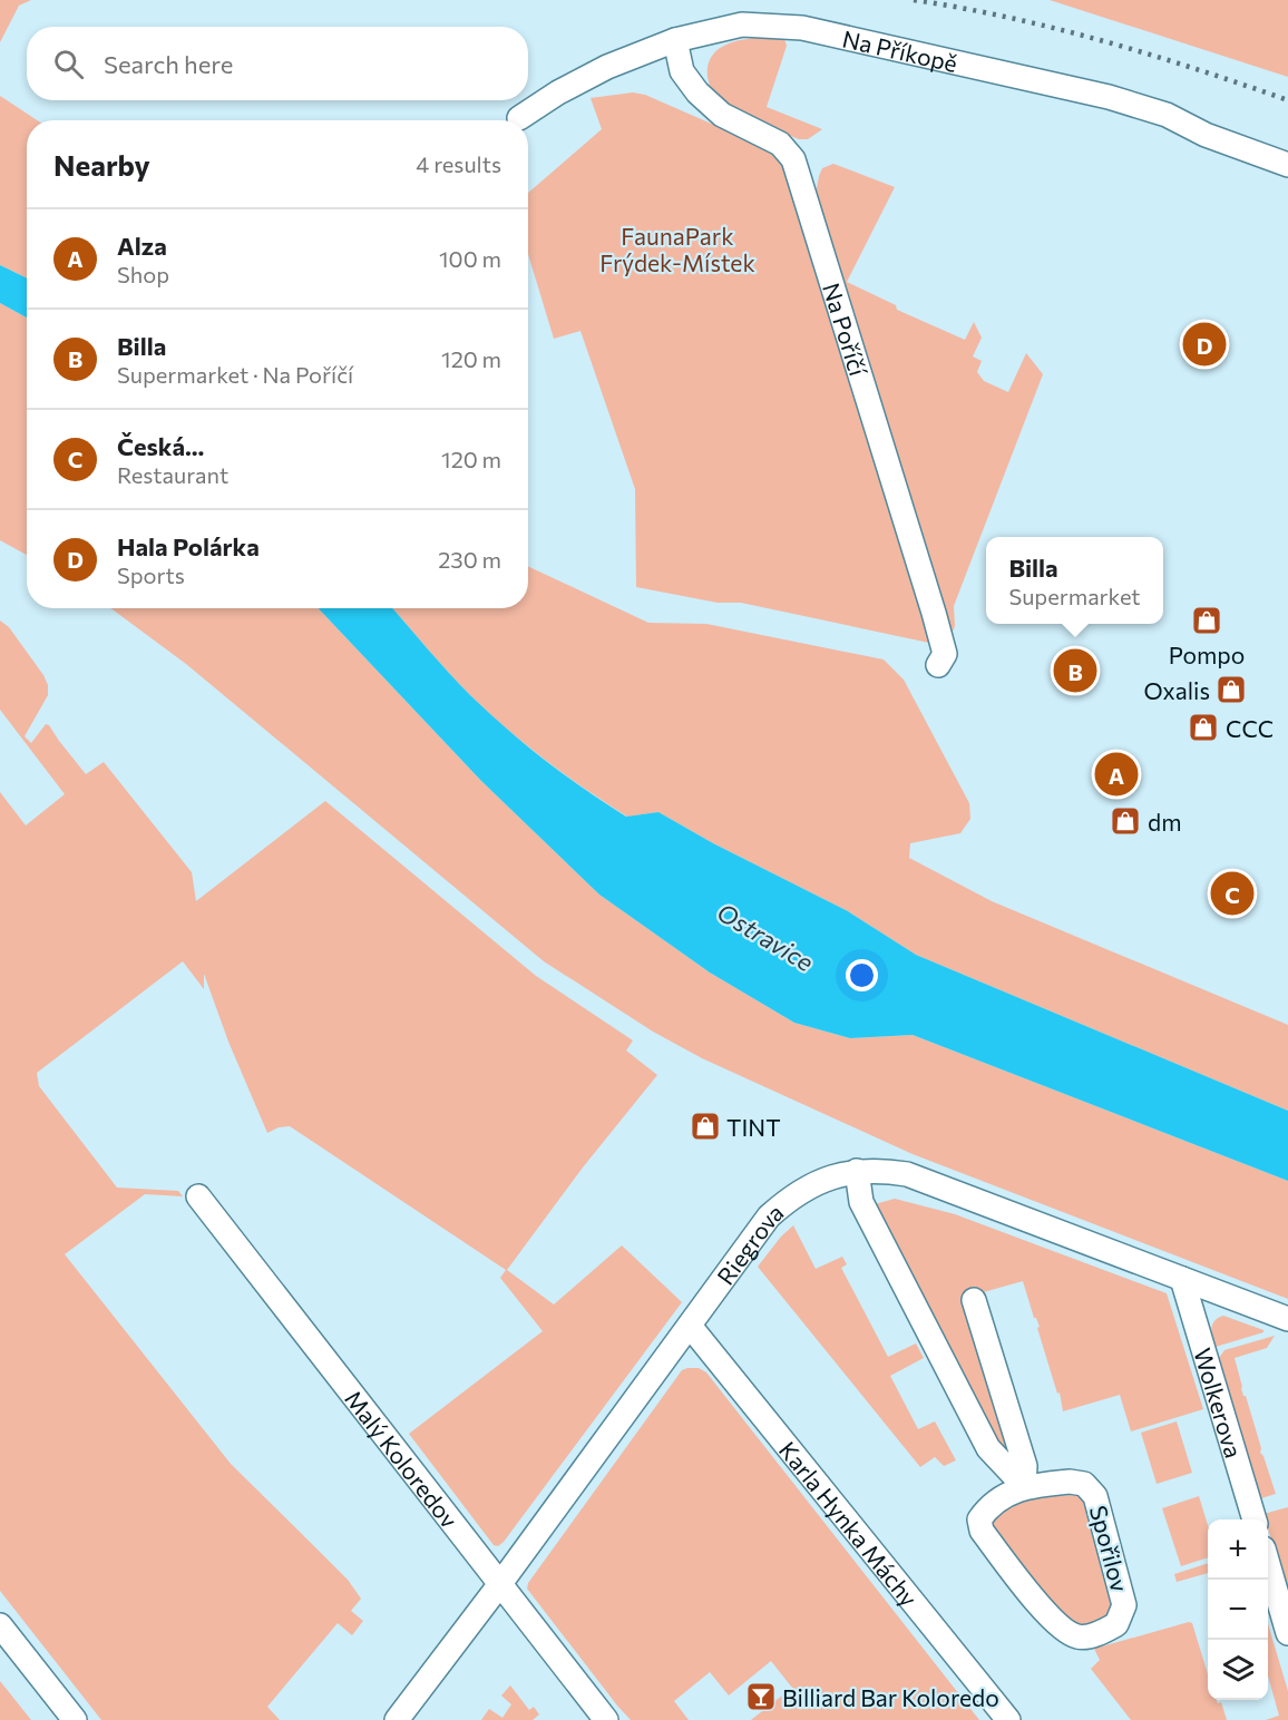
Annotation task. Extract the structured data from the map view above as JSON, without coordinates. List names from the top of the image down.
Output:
{
  "streets": {
    "street": [
      "Na Příkopě",
      "Na Poříčí",
      "Riegrova",
      "Wolkerova",
      "Malý Koloredov",
      "Karla Hynka Máchy",
      "Spořilov"
    ]
  },
  "crossings": [
    ["Na Příkopě", "Na Poříčí"],
    ["Riegrova", "Wolkerova"],
    ["Riegrova", "Malý Koloredov"],
    ["Riegrova", "Karla Hynka Máchy"]
  ],
  "water": ["Ostravice"],
  "parks": ["FaunaPark Frýdek-Místek"],
  "places": {
    "shop": [
      "Pompo",
      "Oxalis",
      "CCC",
      "dm",
      "TINT"
    ],
    "bar": ["Billiard Bar Koloredo"]
  },
  "page": {
    "search": "Search here",
    "heading": ["Nearby", "4 results"],
    "list": [
      {
        "mark": "A",
        "name": "Alza",
        "note": "Shop",
        "value": "100 m"
      },
      {
        "mark": "B",
        "name": "Billa",
        "note": "Supermarket · Na Poříčí",
        "value": "120 m"
      },
      {
        "mark": "C",
        "name": "Česká...",
        "note": "Restaurant",
        "value": "120 m"
      },
      {
        "mark": "D",
        "name": "Hala Polárka",
        "note": "Sports",
        "value": "230 m"
      }
    ],
    "pins": [
      "D",
      "B",
      "A",
      "C"
    ],
    "popup": ["Billa", "Supermarket"],
    "map_buttons": ["+", "−"]
  }
}
